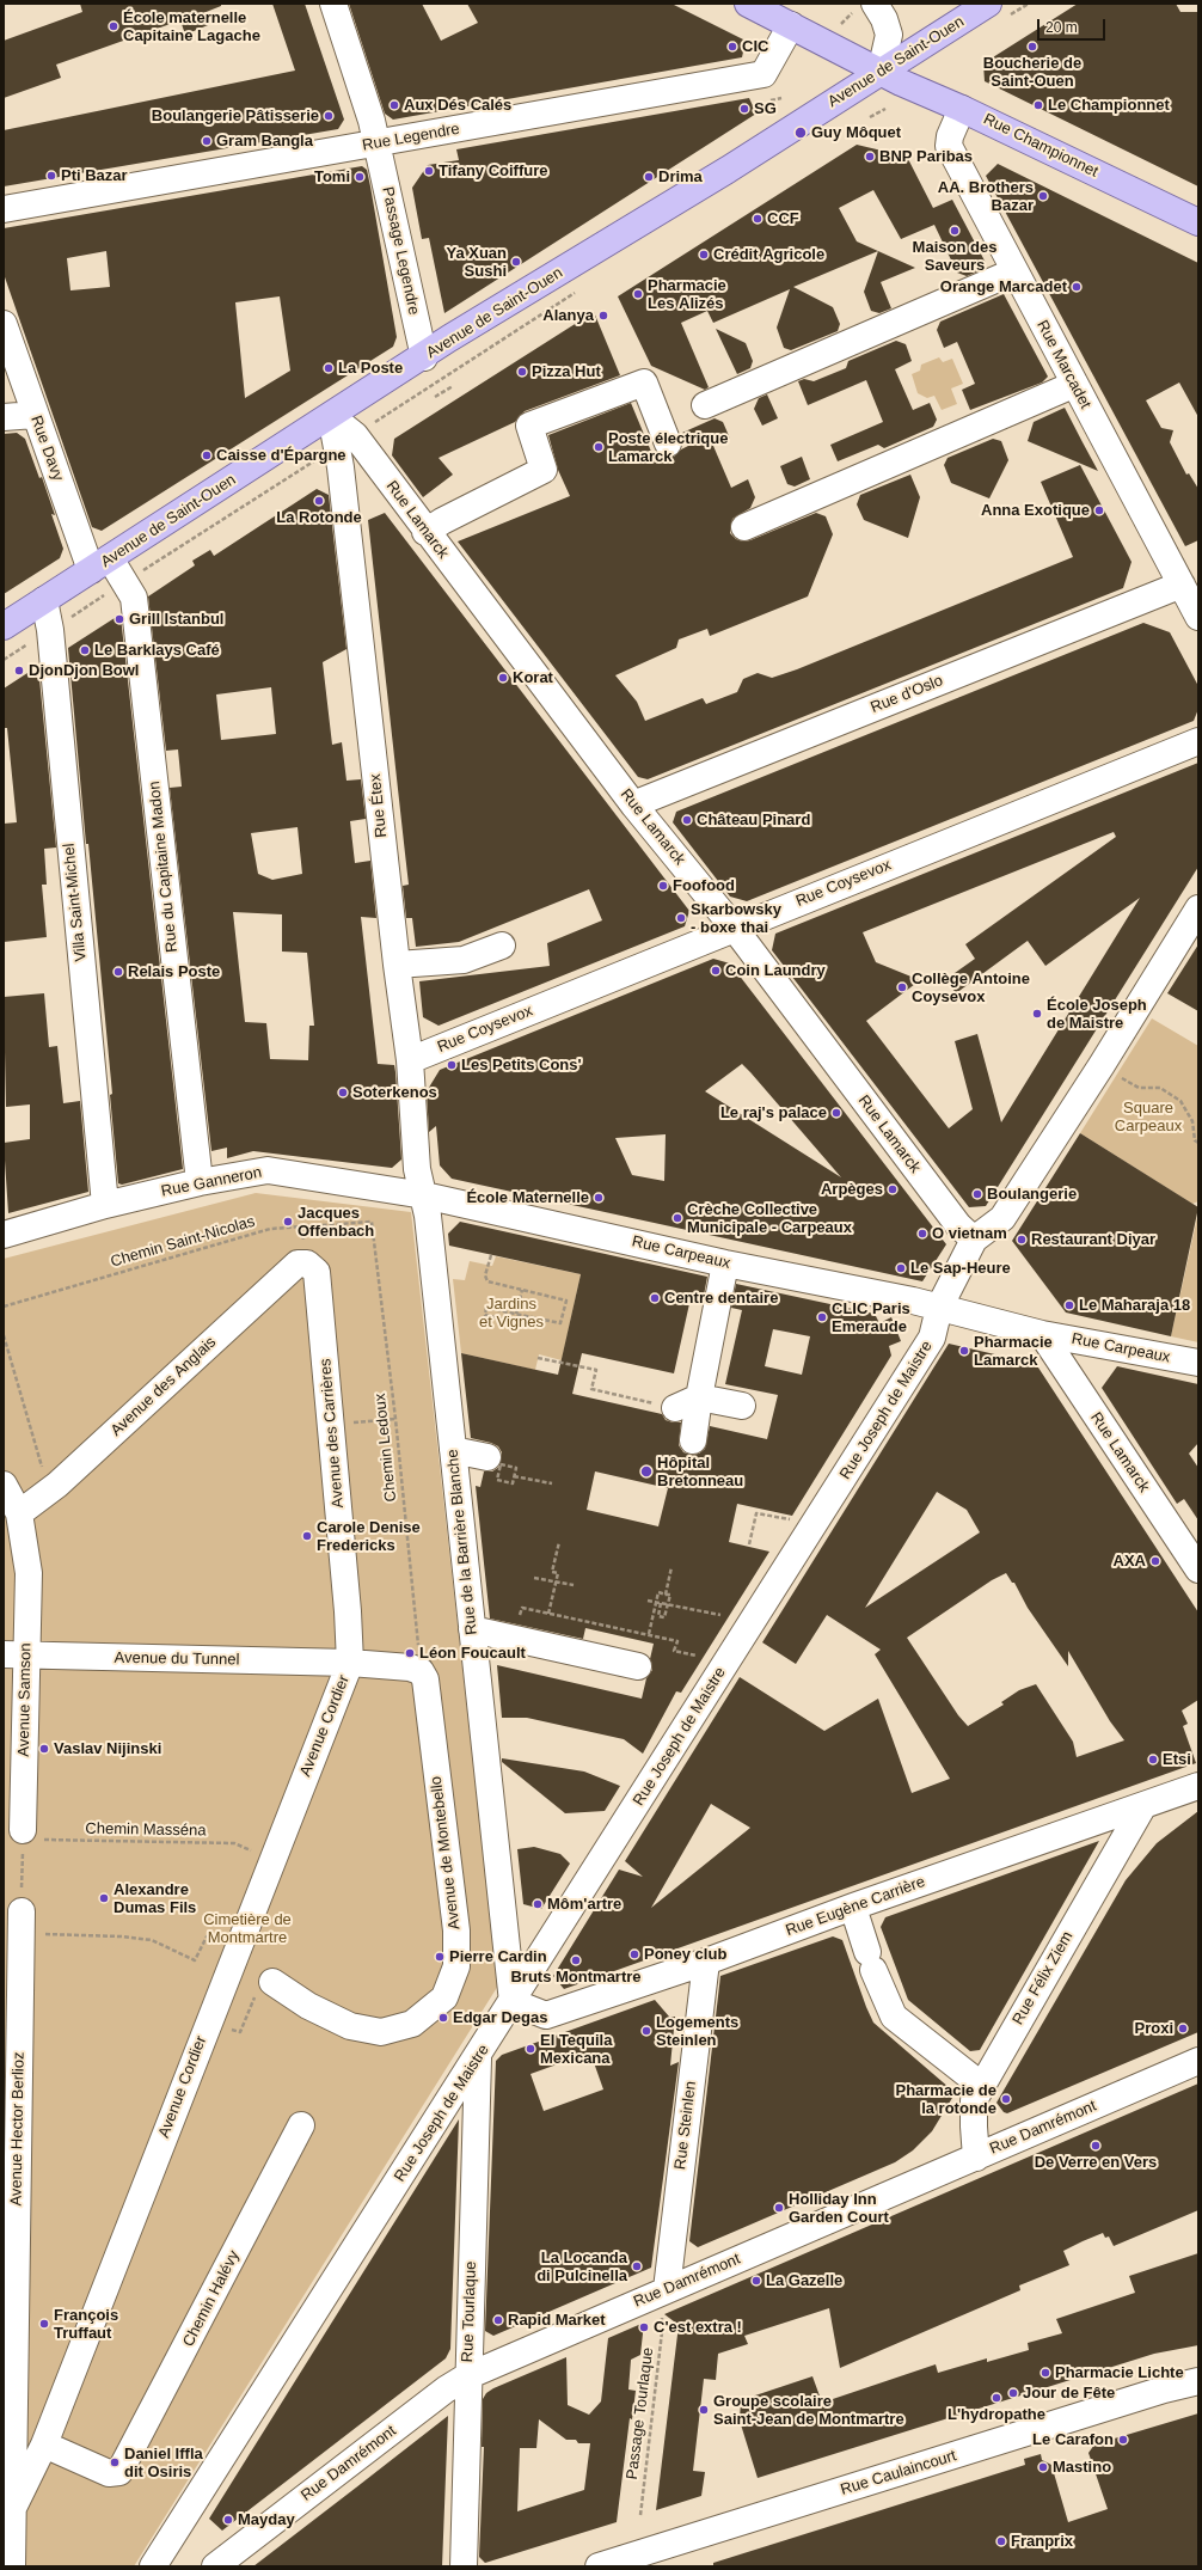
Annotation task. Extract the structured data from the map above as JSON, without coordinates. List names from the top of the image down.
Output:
{
  "streets": {
    "main road": ["Avenue de Saint-Ouen", "Rue Championnet"],
    "street": [
      "Rue Legendre",
      "Passage Legendre",
      "Rue Marcadet",
      "Rue Davy",
      "Rue Lamarck",
      "Rue d'Oslo",
      "Rue Étex",
      "Rue du Capitaine Madon",
      "Rue Coysevox",
      "Villa Saint-Michel",
      "Rue Ganneron",
      "Rue Carpeaux",
      "Avenue des Anglais",
      "Rue Joseph de Maistre",
      "Avenue des Carrières",
      "Rue de la Barrière Blanche",
      "Avenue du Tunnel",
      "Avenue Samson",
      "Avenue Cordier",
      "Avenue de Montebello",
      "Rue Eugène Carrière",
      "Rue Félix Ziem",
      "Rue Steinlen",
      "Rue Damrémont",
      "Avenue Hector Berlioz",
      "Chemin Halévy",
      "Rue Tourlaque",
      "Rue Caulaincourt"
    ],
    "path": [
      "Chemin Saint-Nicolas",
      "Chemin Ledoux",
      "Chemin Masséna",
      "Passage Tourlaque"
    ]
  },
  "crossings": [
    ["Avenue de Saint-Ouen", "Rue Championnet"],
    ["Avenue de Saint-Ouen", "Passage Legendre"],
    ["Avenue de Saint-Ouen", "Rue Davy"],
    ["Avenue de Saint-Ouen", "Rue Lamarck"],
    ["Avenue de Saint-Ouen", "Rue Étex"],
    ["Avenue de Saint-Ouen", "Rue du Capitaine Madon"],
    ["Avenue de Saint-Ouen", "Villa Saint-Michel"],
    ["Rue Legendre", "Rue Championnet"],
    ["Rue Legendre", "Passage Legendre"],
    ["Rue Championnet", "Rue Marcadet"],
    ["Rue Marcadet", "Rue d'Oslo"],
    ["Rue Davy", "Rue du Capitaine Madon"],
    ["Rue Lamarck", "Rue d'Oslo"],
    ["Rue Lamarck", "Rue Étex"],
    ["Rue Lamarck", "Rue Coysevox"],
    ["Rue Lamarck", "Rue Carpeaux"],
    ["Rue Lamarck", "Rue Joseph de Maistre"],
    ["Rue Étex", "Rue Coysevox"],
    ["Rue Étex", "Rue Ganneron"],
    ["Rue Étex", "Rue Carpeaux"],
    ["Rue Étex", "Rue de la Barrière Blanche"],
    ["Rue du Capitaine Madon", "Rue Ganneron"],
    ["Villa Saint-Michel", "Rue Ganneron"],
    ["Rue Ganneron", "Rue Carpeaux"],
    ["Rue Ganneron", "Rue de la Barrière Blanche"],
    ["Chemin Saint-Nicolas", "Chemin Ledoux"],
    ["Rue Carpeaux", "Rue Joseph de Maistre"],
    ["Rue Carpeaux", "Rue de la Barrière Blanche"],
    ["Avenue des Anglais", "Avenue des Carrières"],
    ["Avenue des Anglais", "Avenue Samson"],
    ["Rue Joseph de Maistre", "Rue de la Barrière Blanche"],
    ["Rue Joseph de Maistre", "Rue Eugène Carrière"],
    ["Rue Joseph de Maistre", "Rue Tourlaque"],
    ["Avenue des Carrières", "Avenue du Tunnel"],
    ["Avenue des Carrières", "Avenue Cordier"],
    ["Chemin Ledoux", "Avenue de Montebello"],
    ["Rue de la Barrière Blanche", "Rue Eugène Carrière"],
    ["Avenue du Tunnel", "Avenue Samson"],
    ["Avenue du Tunnel", "Avenue Cordier"],
    ["Avenue Samson", "Chemin Masséna"],
    ["Avenue Cordier", "Chemin Masséna"],
    ["Avenue Cordier", "Avenue Hector Berlioz"],
    ["Avenue Cordier", "Chemin Halévy"],
    ["Rue Eugène Carrière", "Rue Félix Ziem"],
    ["Rue Eugène Carrière", "Rue Steinlen"],
    ["Rue Félix Ziem", "Rue Damrémont"],
    ["Rue Steinlen", "Rue Damrémont"],
    ["Rue Damrémont", "Rue Tourlaque"]
  ],
  "parks": ["Square Carpeaux", "Jardins et Vignes", "Cimetière de Montmartre"],
  "places": [
    "École maternelle Capitaine Lagache",
    "CIC",
    "Boucherie de Saint-Ouen",
    "Aux Dés Calés",
    "Le Championnet",
    "SG",
    "Boulangerie Pâtisserie",
    "Guy Môquet",
    "Gram Bangla",
    "BNP Paribas",
    "Tifany Coiffure",
    "Pti Bazar",
    "Tomi",
    "Drima",
    "AA. Brothers Bazar",
    "CCF",
    "Maison des Saveurs",
    "Crédit Agricole",
    "Ya Xuan Sushi",
    "Orange Marcadet",
    "Pharmacie Les Alizés",
    "Alanya",
    "La Poste",
    "Pizza Hut",
    "Poste électrique Lamarck",
    "Caisse d'Épargne",
    "La Rotonde",
    "Anna Exotique",
    "Grill Istanbul",
    "Le Barklays Café",
    "DjonDjon Bowl",
    "Korat",
    "Château Pinard",
    "Foofood",
    "Skarbowsky - boxe thai",
    "Coin Laundry",
    "Relais Poste",
    "Collège Antoine Coysevox",
    "École Joseph de Maistre",
    "Les Petits Cons'",
    "Soterkenos",
    "Le raj's palace",
    "Arpèges",
    "Boulangerie",
    "École Maternelle",
    "Crèche Collective Municipale - Carpeaux",
    "Jacques Offenbach",
    "O vietnam",
    "Restaurant Diyar",
    "Le Sap-Heure",
    "Centre dentaire",
    "Le Maharaja 18",
    "CLIC Paris Emeraude",
    "Pharmacie Lamarck",
    "Hôpital Bretonneau",
    "Carole Denise Fredericks",
    "AXA",
    "Léon Foucault",
    "Vaslav Nijinski",
    "Etsi",
    "Alexandre Dumas Fils",
    "Môm'artre",
    "Poney club",
    "Pierre Cardin",
    "Bruts Montmartre",
    "Edgar Degas",
    "Proxi",
    "Logements Steinlen",
    "El Tequila Mexicana",
    "Pharmacie de la rotonde",
    "De Verre en Vers",
    "Holliday Inn Garden Court",
    "La Locanda di Pulcinella",
    "La Gazelle",
    "Rapid Market",
    "François Truffaut",
    "C'est extra !",
    "Pharmacie Lichte",
    "Jour de Fête",
    "L'hydropathe",
    "Groupe scolaire Saint-Jean de Montmartre",
    "Le Carafon",
    "Daniel Iffla dit Osiris",
    "Mastino",
    "Mayday",
    "Franprix"
  ],
  "scale_bar": "20 m"
}
